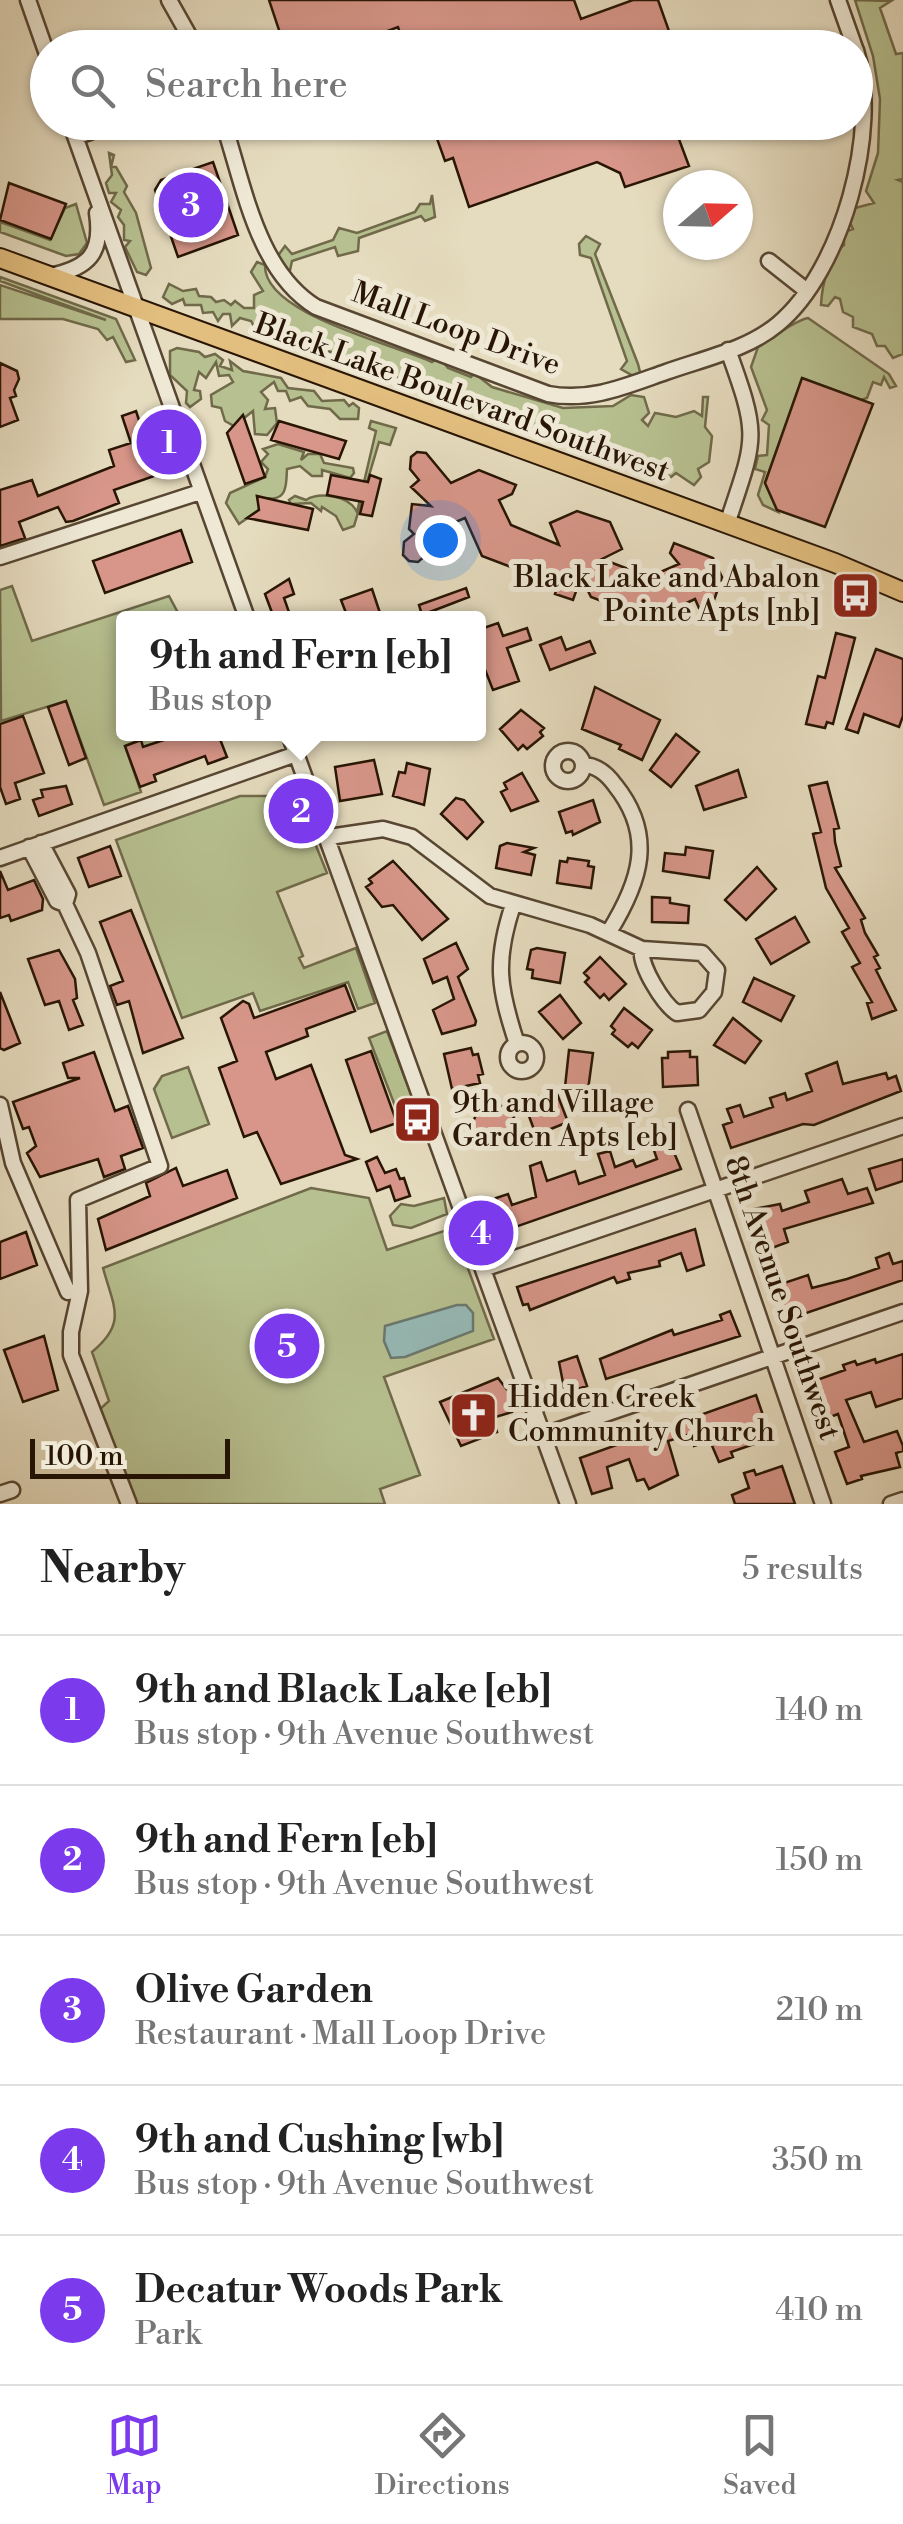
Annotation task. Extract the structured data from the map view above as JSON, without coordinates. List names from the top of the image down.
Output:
{
  "streets": {
    "main road": ["Black Lake Boulevard Southwest"],
    "street": ["Mall Loop Drive", "8th Avenue Southwest"]
  },
  "places": {
    "bus stop": ["Black Lake and Abalon Pointe Apts [nb]", "9th and Village Garden Apts [eb]"],
    "church": ["Hidden Creek Community Church"]
  },
  "scale_bar": "100 m",
  "north": "right",
  "page": {
    "search": "Search here",
    "pins": [
      "3",
      "1",
      "2",
      "4",
      "5"
    ],
    "popup": ["9th and Fern [eb]", "Bus stop"],
    "scale": "100 m",
    "heading": ["Nearby", "5 results"],
    "list": [
      {
        "mark": "1",
        "name": "9th and Black Lake [eb]",
        "note": "Bus stop · 9th Avenue Southwest",
        "value": "140 m"
      },
      {
        "mark": "2",
        "name": "9th and Fern [eb]",
        "note": "Bus stop · 9th Avenue Southwest",
        "value": "150 m"
      },
      {
        "mark": "3",
        "name": "Olive Garden",
        "note": "Restaurant · Mall Loop Drive",
        "value": "210 m"
      },
      {
        "mark": "4",
        "name": "9th and Cushing [wb]",
        "note": "Bus stop · 9th Avenue Southwest",
        "value": "350 m"
      },
      {
        "mark": "5",
        "name": "Decatur Woods Park",
        "note": "Park",
        "value": "410 m"
      }
    ],
    "nav": ["Map", "Directions", "Saved"]
  }
}
